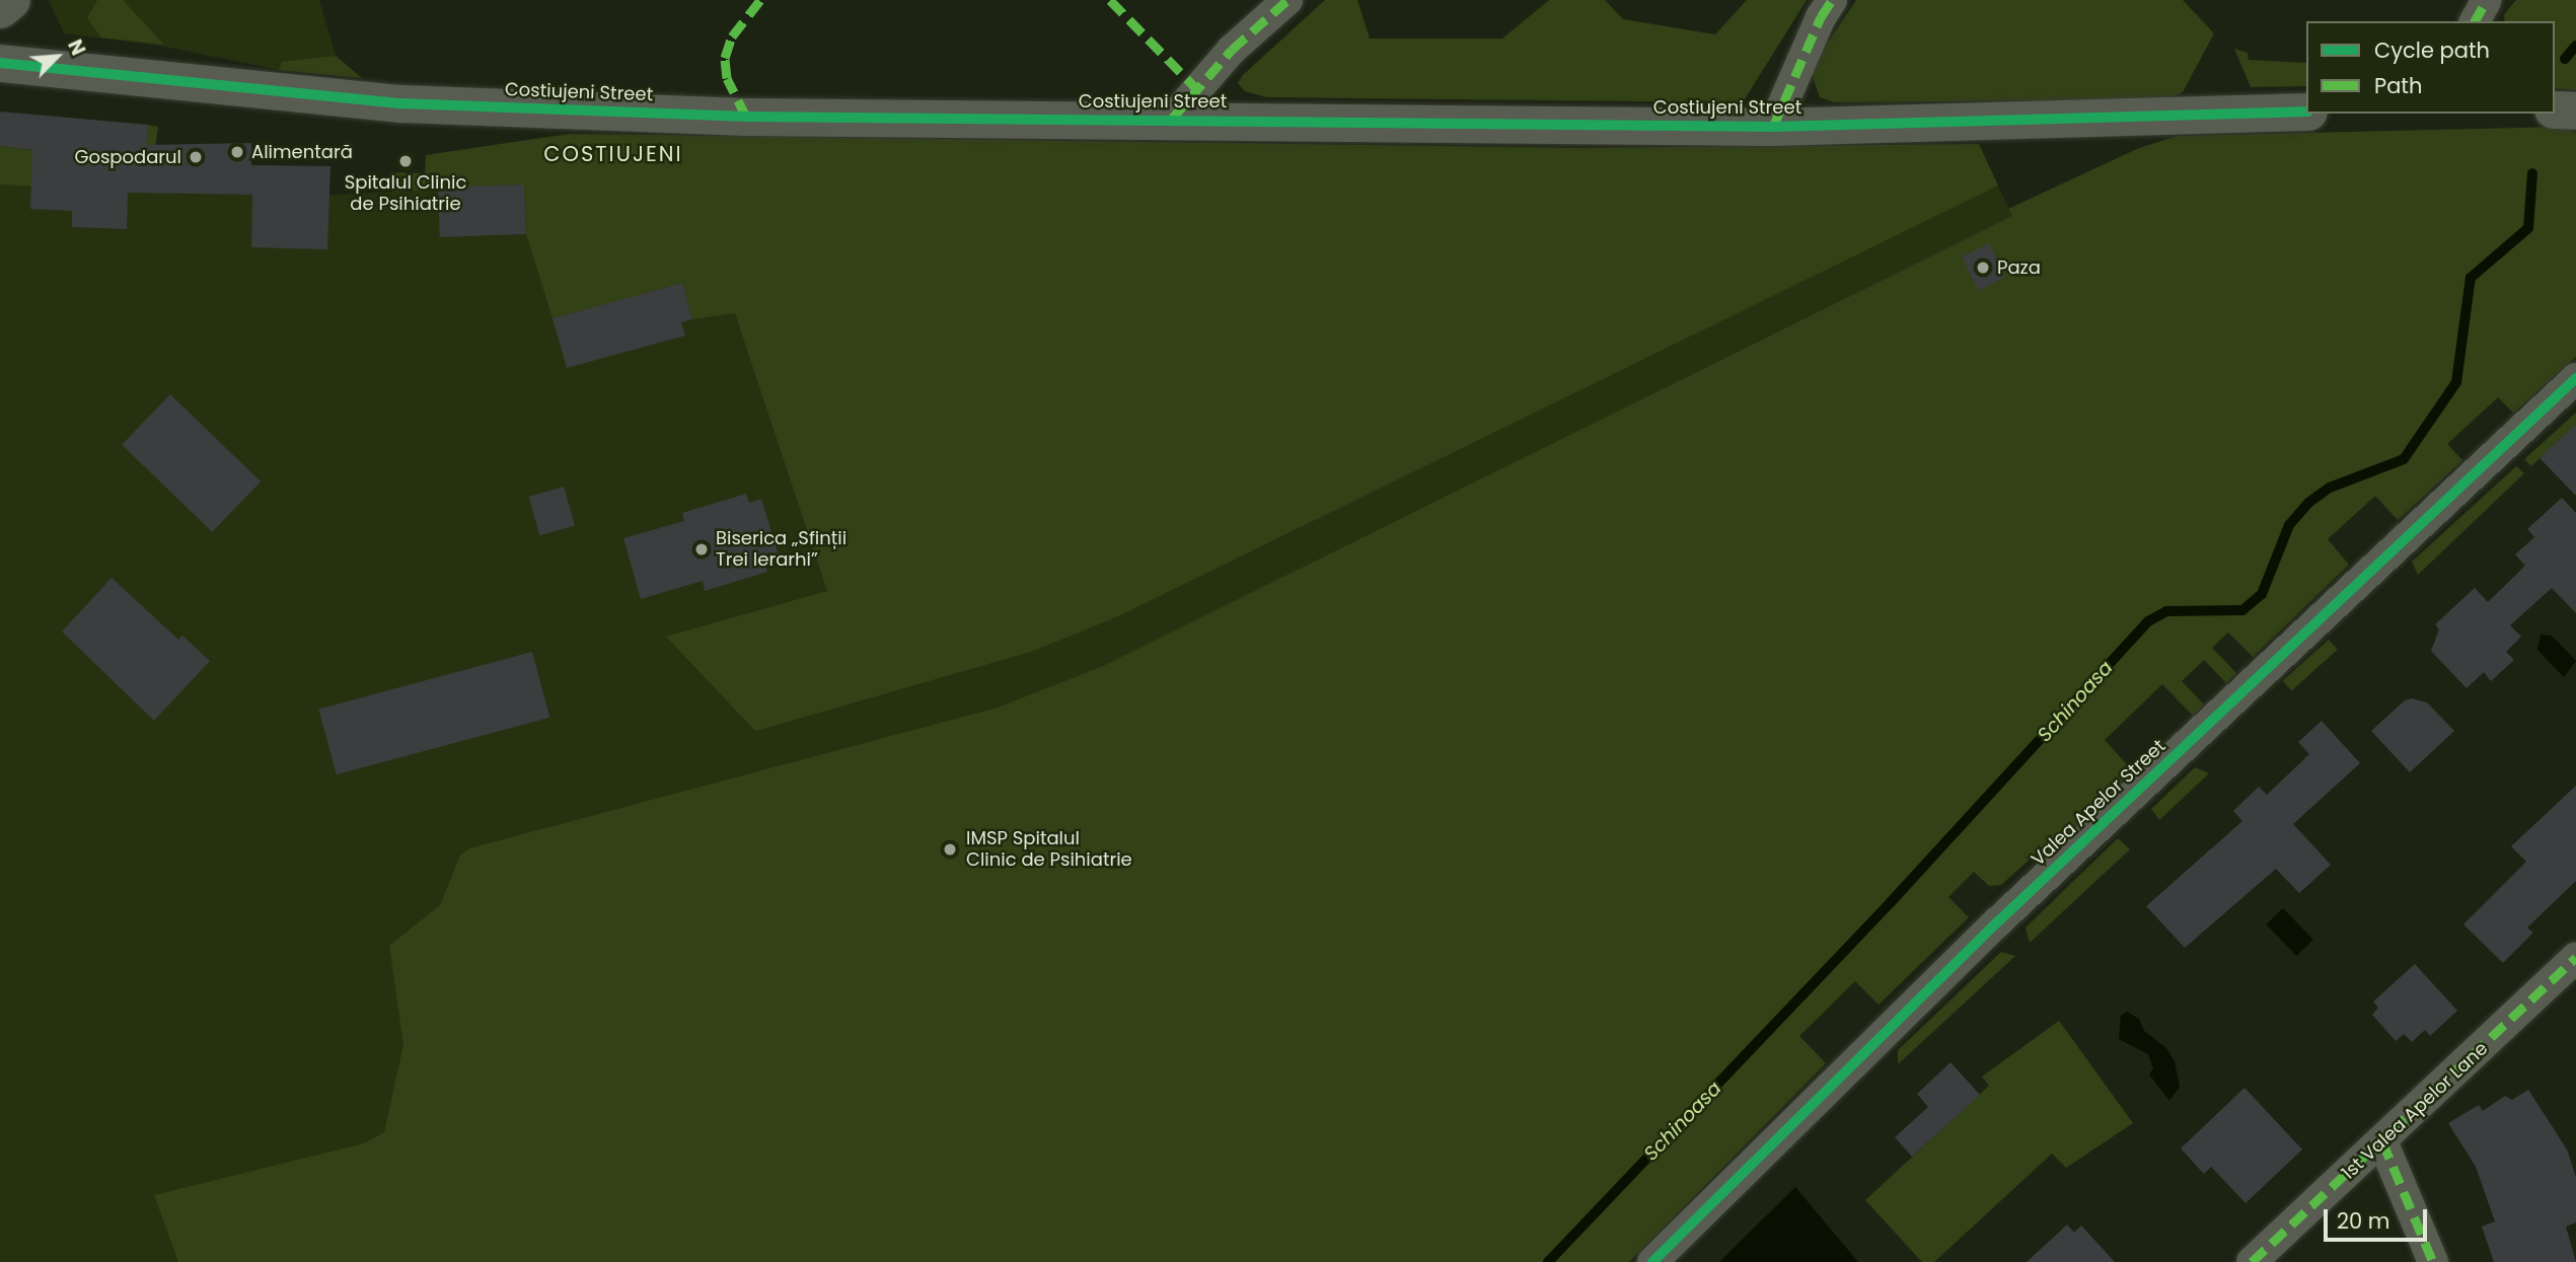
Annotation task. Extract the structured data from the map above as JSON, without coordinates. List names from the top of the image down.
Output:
{
  "streets": {
    "street": ["Costiujeni Street", "Valea Apelor Street", "1st Valea Apelor Lane"]
  },
  "districts": ["COSTIUJENI"],
  "water": ["Schinoasa"],
  "places": [
    "Alimentară",
    "Gospodarul",
    "Spitalul Clinic de Psihiatrie",
    "Paza",
    "Biserica „Sfinții Trei Ierarhi”",
    "IMSP Spitalul Clinic de Psihiatrie"
  ],
  "legend": ["Cycle path", "Path"],
  "scale_bar": "20 m",
  "north": "top right"
}
